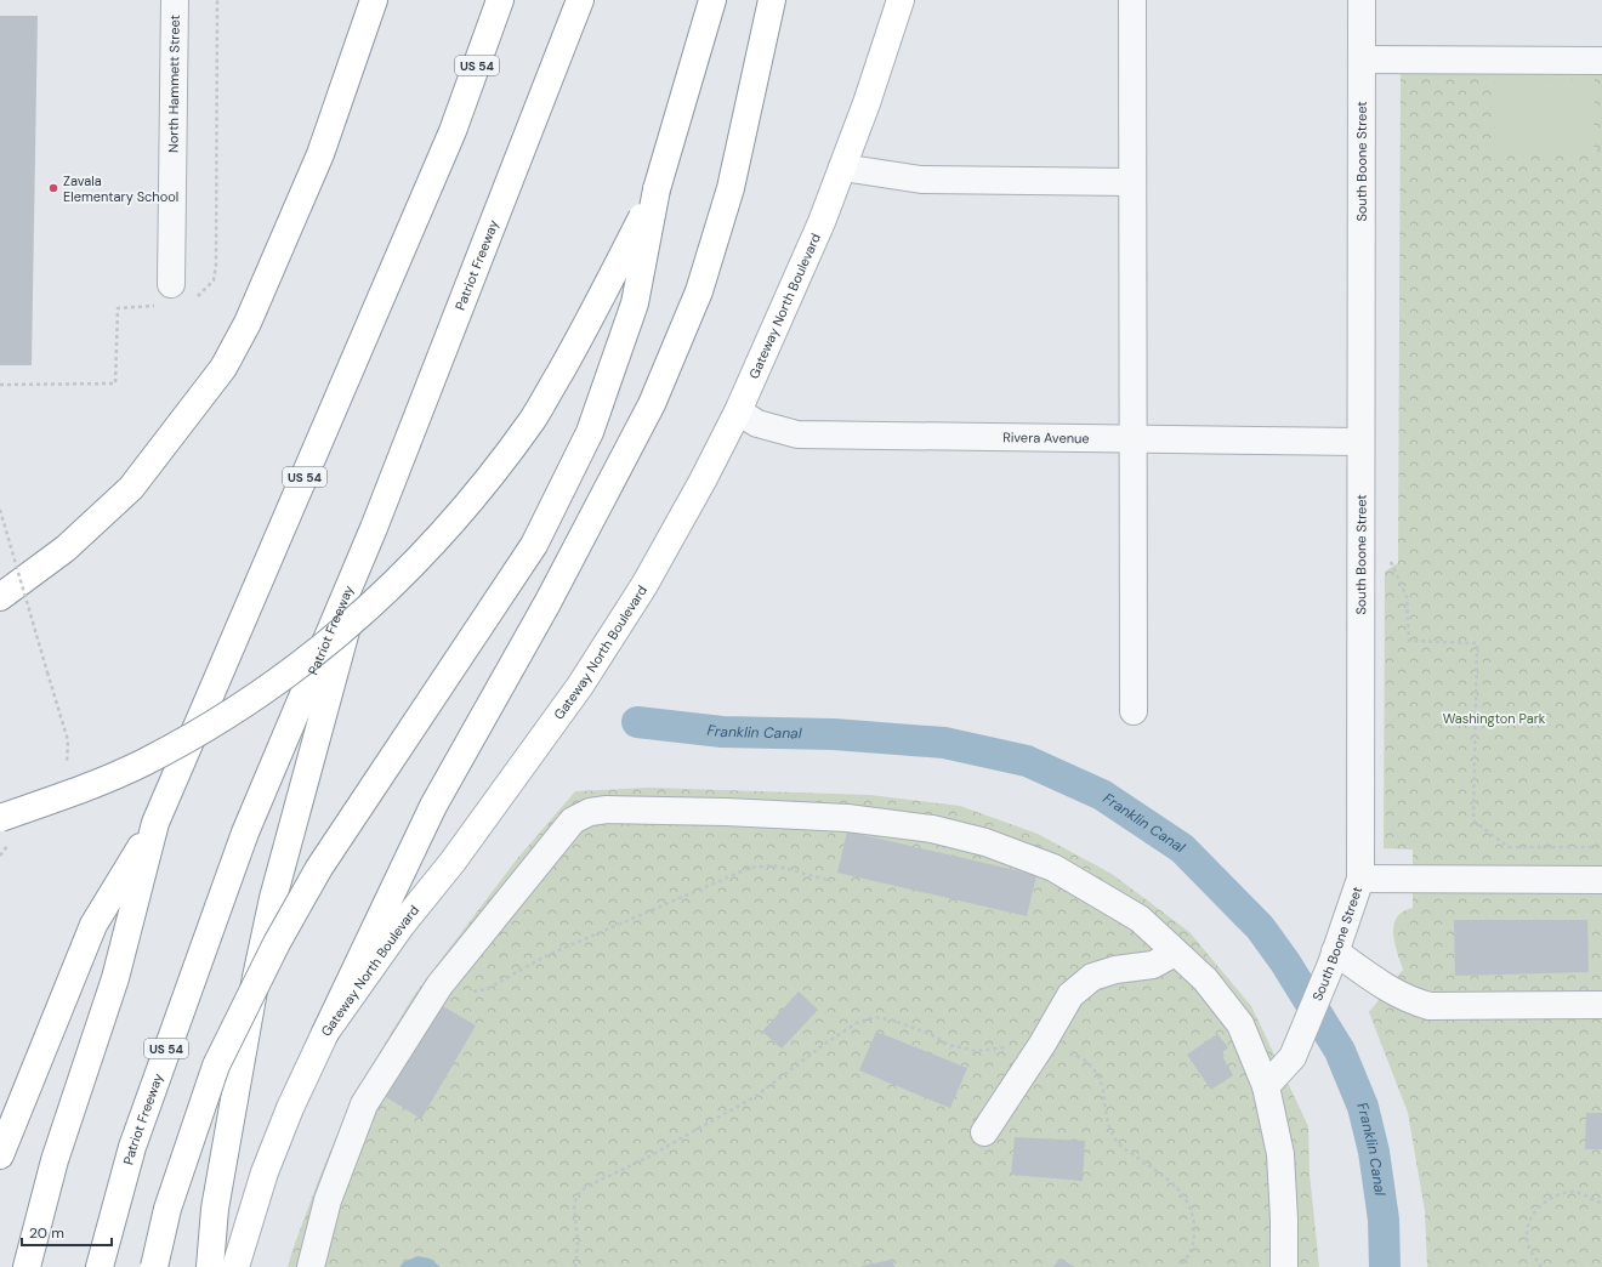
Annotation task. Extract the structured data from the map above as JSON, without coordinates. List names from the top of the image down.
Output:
{
  "streets": {
    "main road": ["US 54", "Patriot Freeway", "Gateway North Boulevard"],
    "street": ["North Hammett Street", "South Boone Street", "Rivera Avenue"]
  },
  "crossings": [
    ["South Boone Street", "Rivera Avenue"],
    ["Gateway North Boulevard", "Rivera Avenue"]
  ],
  "water": ["Franklin Canal"],
  "parks": ["Washington Park"],
  "places": ["Zavala Elementary School"],
  "scale_bar": "20 m"
}
